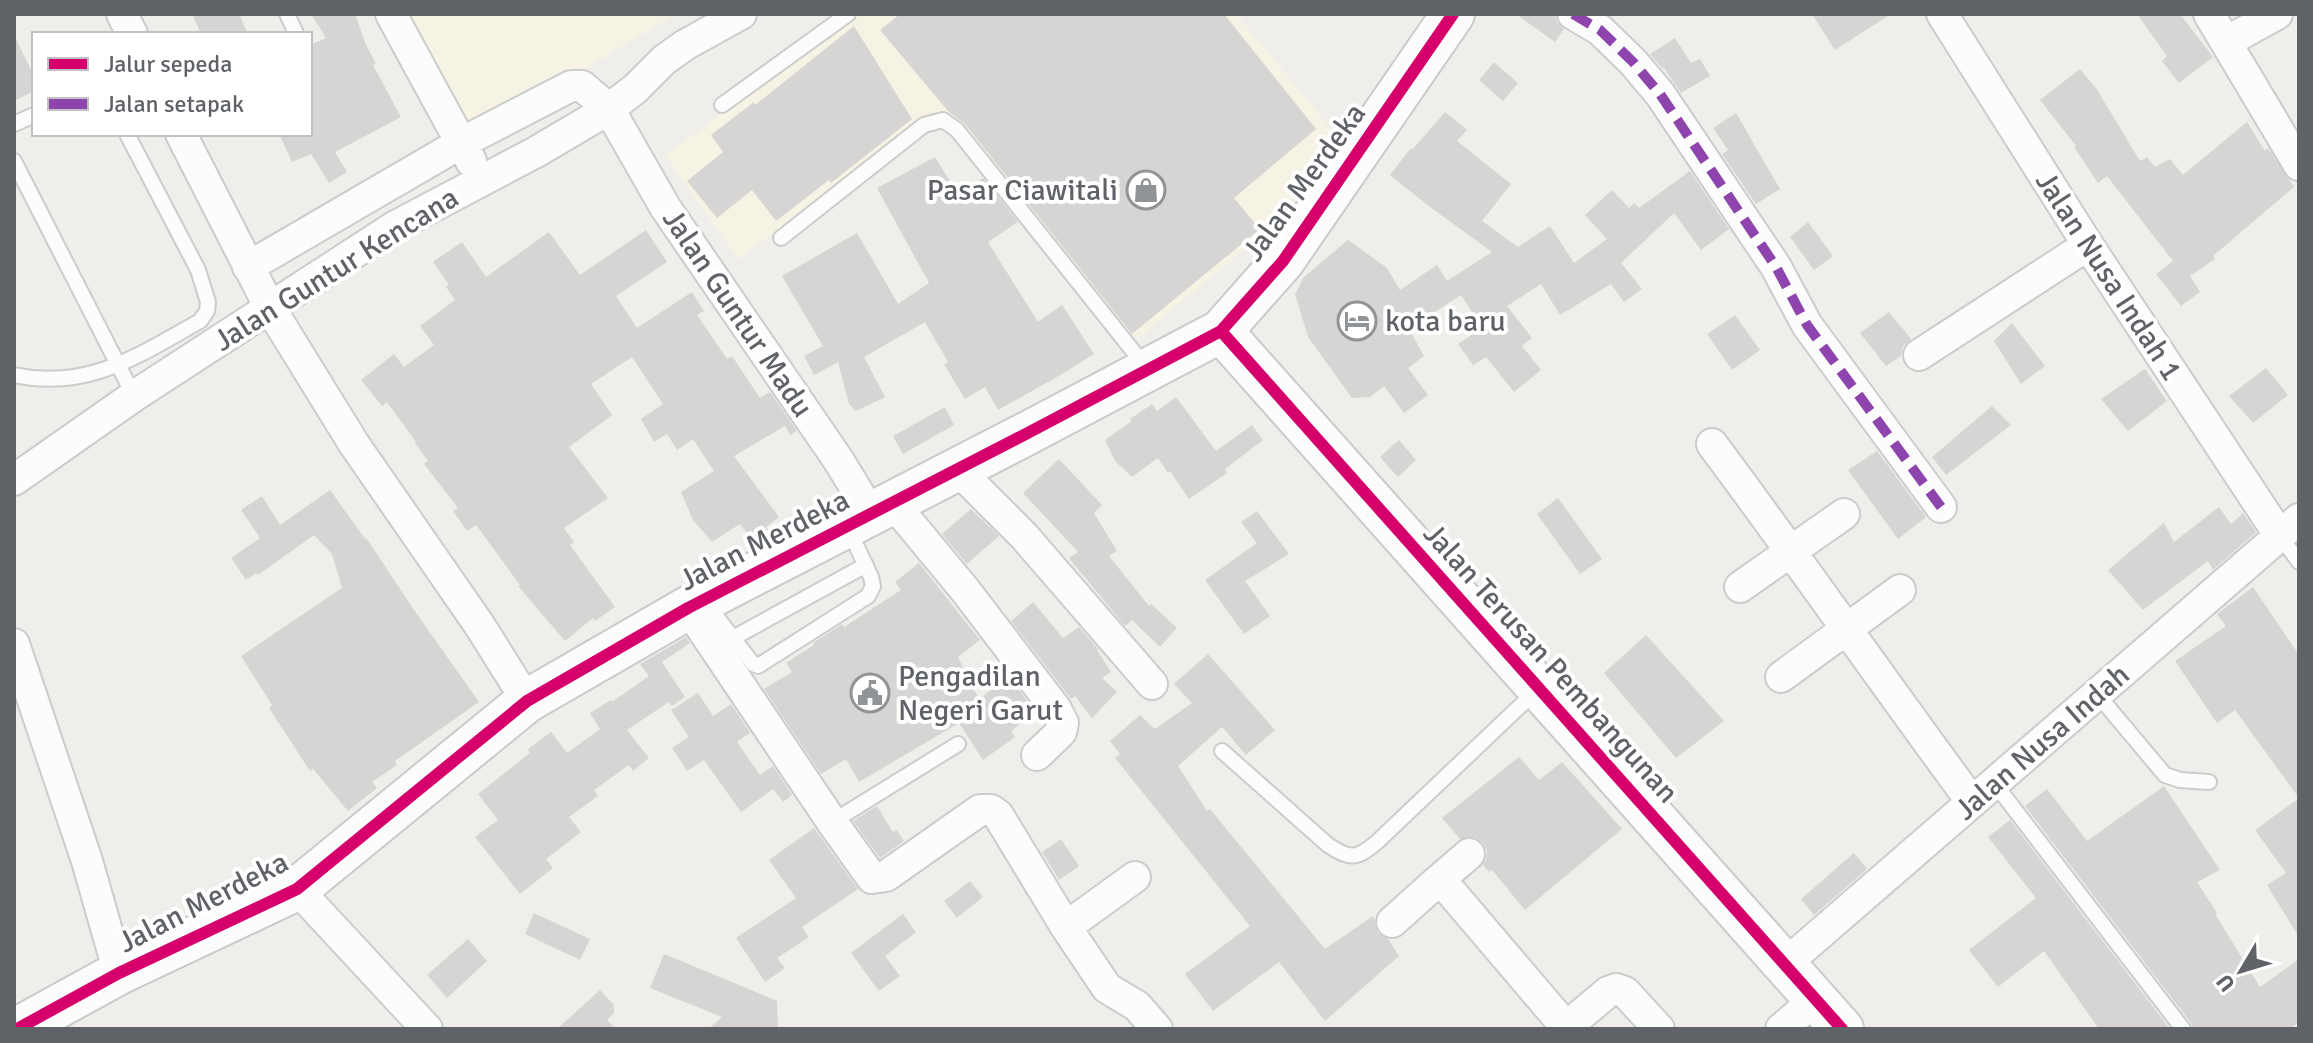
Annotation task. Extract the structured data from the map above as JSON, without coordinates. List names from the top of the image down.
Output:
{
  "streets": {
    "street": [
      "Jalan Merdeka",
      "Jalan Guntur Kencana",
      "Jalan Nusa Indah 1",
      "Jalan Guntur Madu",
      "Jalan Terusan Pembangunan",
      "Jalan Nusa Indah"
    ]
  },
  "crossings": [
    ["Jalan Merdeka", "Jalan Guntur Madu"],
    ["Jalan Merdeka", "Jalan Terusan Pembangunan"],
    ["Jalan Guntur Kencana", "Jalan Guntur Madu"],
    ["Jalan Nusa Indah 1", "Jalan Nusa Indah"],
    ["Jalan Terusan Pembangunan", "Jalan Nusa Indah"]
  ],
  "places": {
    "shop": ["Pasar Ciawitali"],
    "hotel": ["kota baru"],
    "public building": ["Pengadilan Negeri Garut"]
  },
  "legend": ["Jalur sepeda", "Jalan setapak"],
  "north": "bottom left"
}
